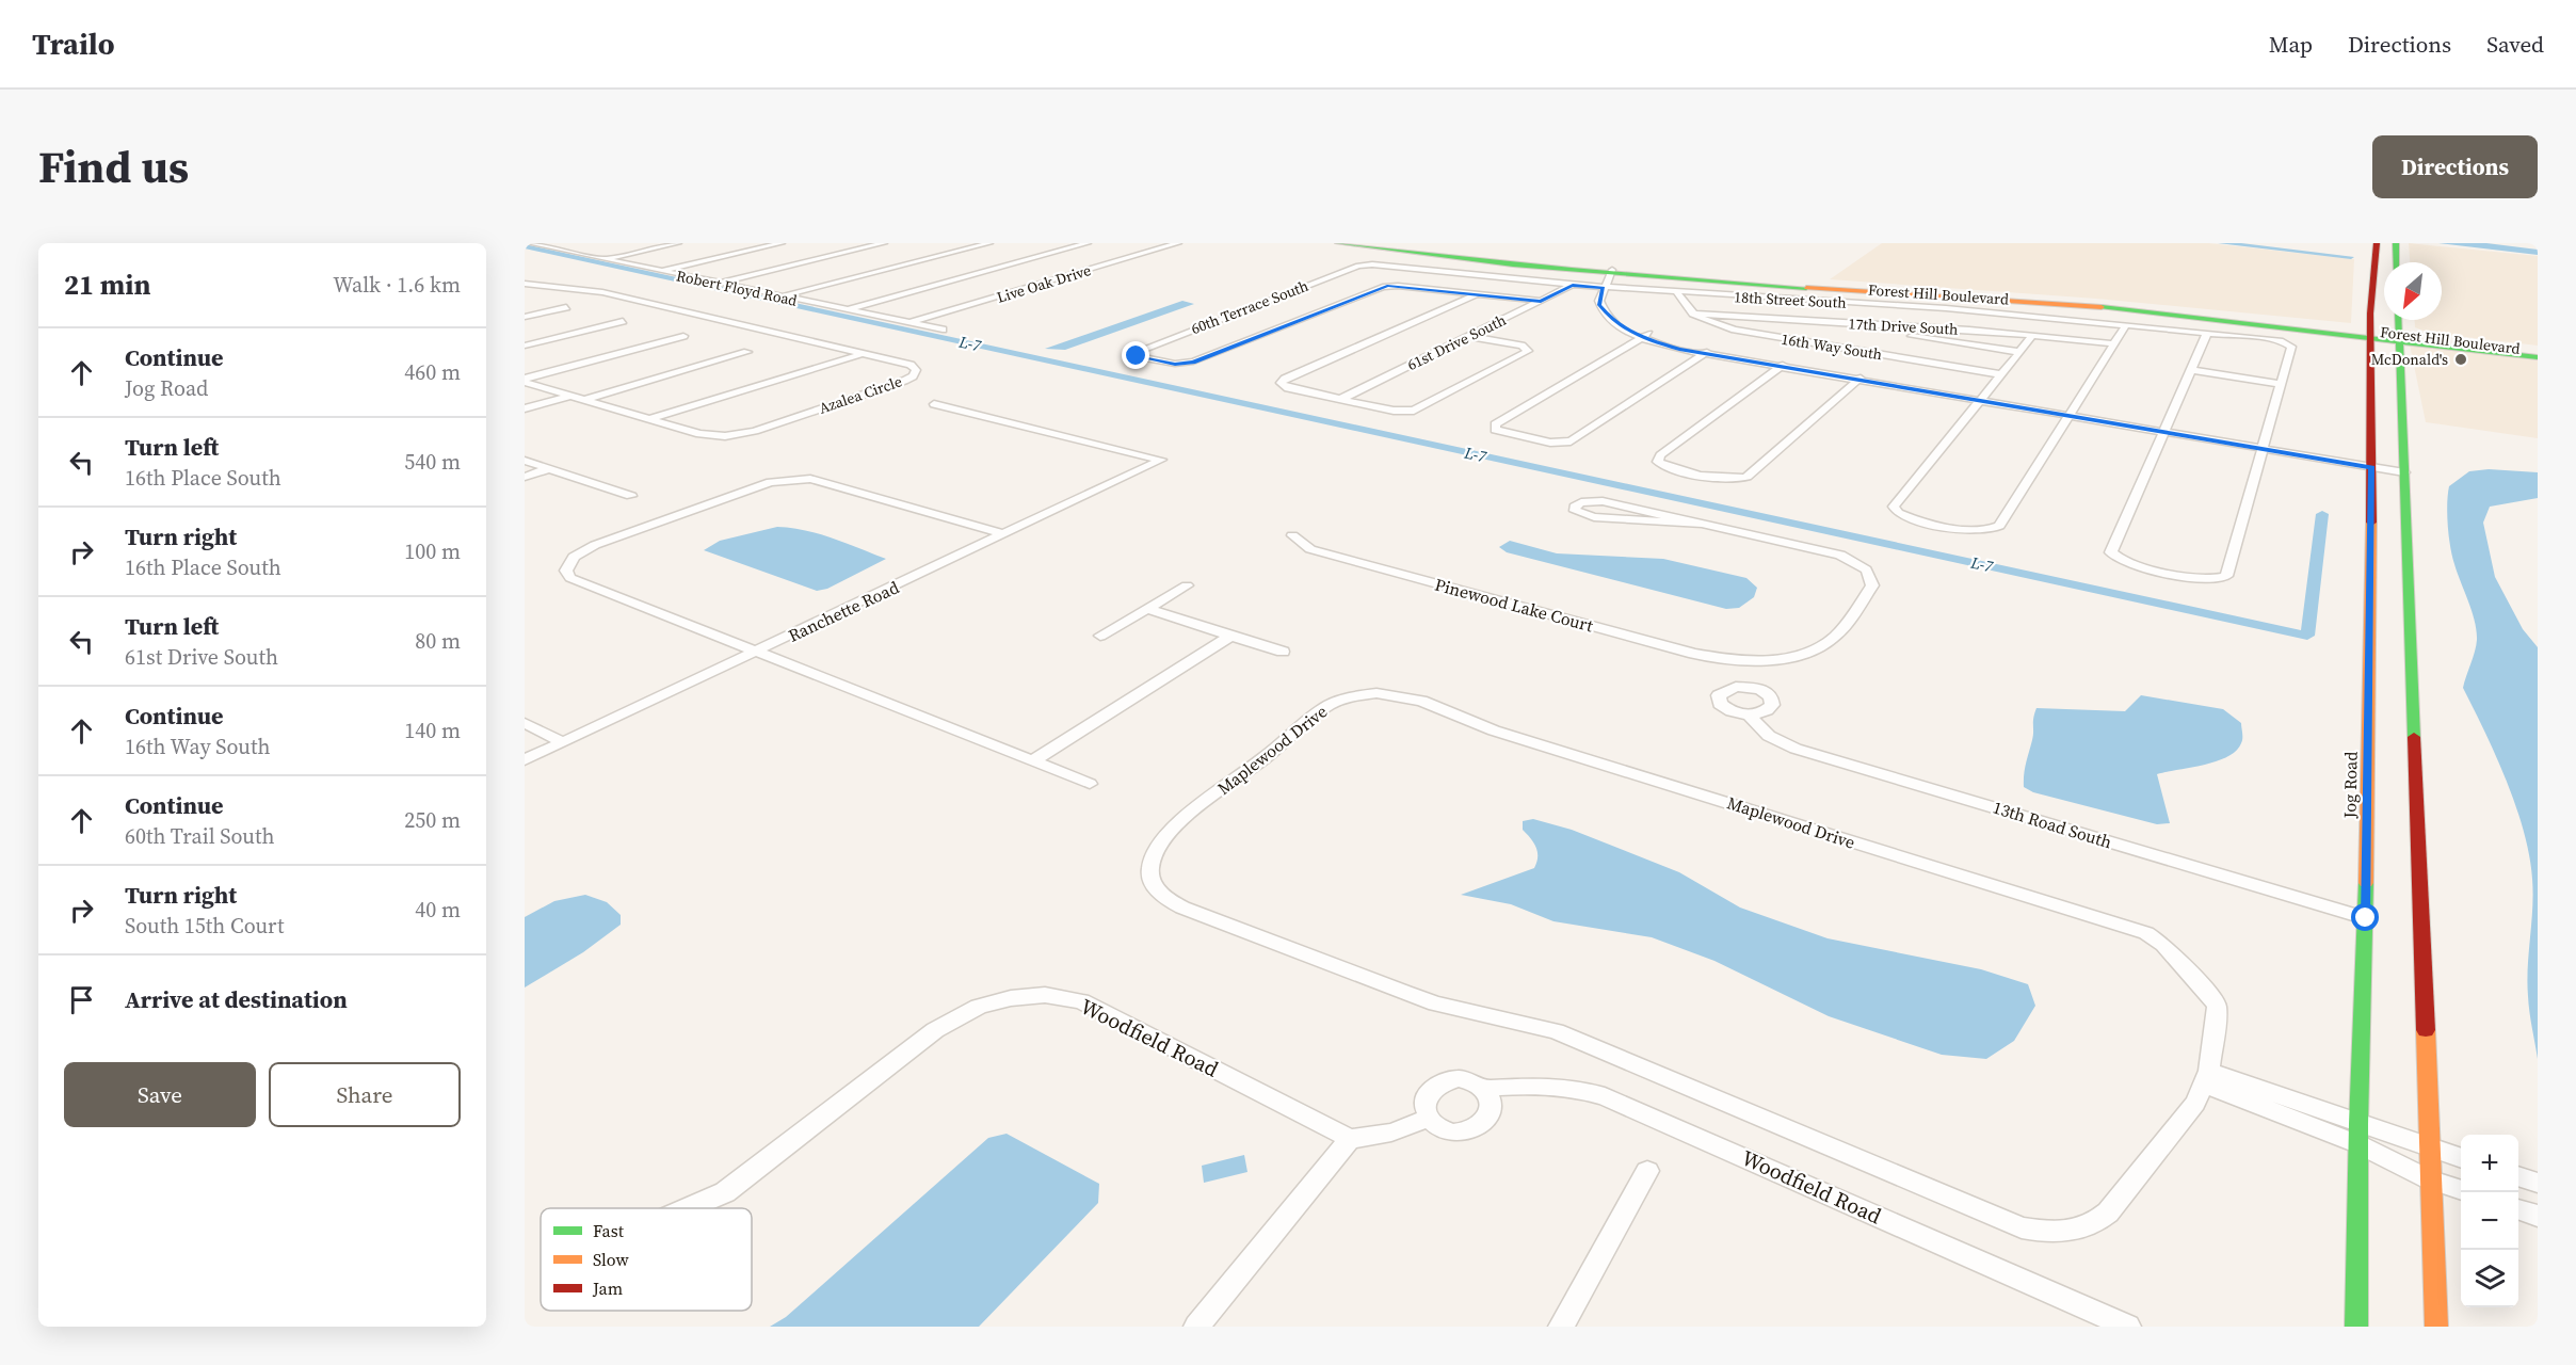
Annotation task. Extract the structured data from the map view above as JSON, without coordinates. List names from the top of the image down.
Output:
{
  "streets": {
    "main road": ["Forest Hill Boulevard", "Jog Road"],
    "street": [
      "Live Oak Drive",
      "Robert Floyd Road",
      "18th Street South",
      "60th Terrace South",
      "17th Drive South",
      "61st Drive South",
      "16th Way South",
      "Azalea Circle",
      "Pinewood Lake Court",
      "Ranchette Road",
      "Maplewood Drive",
      "13th Road South",
      "Woodfield Road"
    ]
  },
  "crossings": [
    ["Live Oak Drive", "Robert Floyd Road"],
    ["Forest Hill Boulevard", "18th Street South"],
    ["Forest Hill Boulevard", "Jog Road"],
    ["18th Street South", "60th Terrace South"],
    ["18th Street South", "61st Drive South"],
    ["18th Street South", "16th Way South"],
    ["17th Drive South", "16th Way South"],
    ["Jog Road", "13th Road South"]
  ],
  "water": ["L-7"],
  "places": ["McDonald's"],
  "legend": ["Fast", "Slow", "Jam"],
  "north": "bottom left",
  "page": {
    "header": "Trailo",
    "nav": ["Map", "Directions", "Saved"],
    "title": "Find us",
    "buttons": [
      "Directions",
      ["Save", "Share"]
    ],
    "heading": ["21 min", "Walk · 1.6 km"],
    "list": [
      ["Continue", "Jog Road", "460 m"],
      ["Turn left", "16th Place South", "540 m"],
      ["Turn right", "16th Place South", "100 m"],
      ["Turn left", "61st Drive South", "80 m"],
      ["Continue", "16th Way South", "140 m"],
      ["Continue", "60th Trail South", "250 m"],
      ["Turn right", "South 15th Court", "40 m"],
      "Arrive at destination"
    ],
    "map_buttons": ["+", "−"]
  }
}
